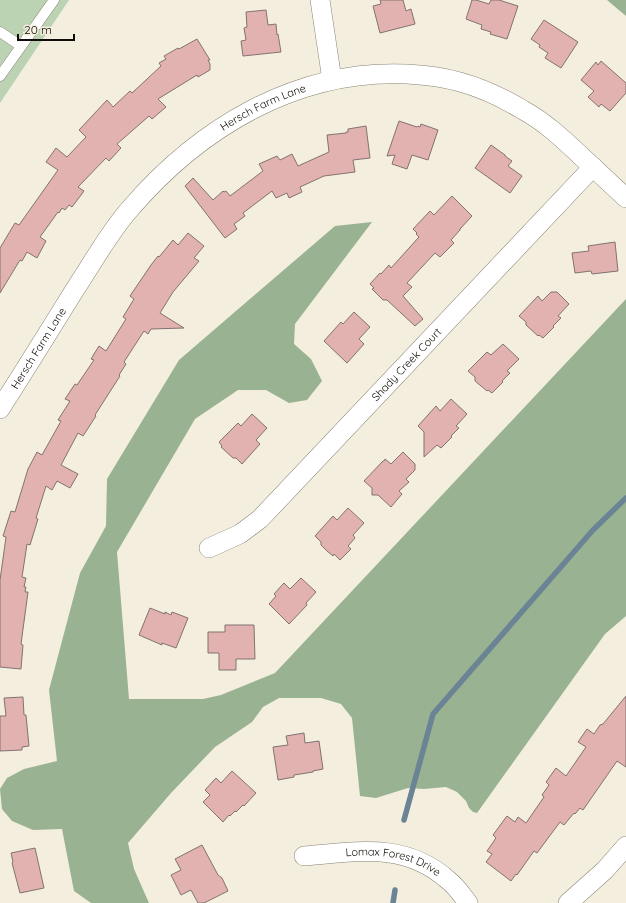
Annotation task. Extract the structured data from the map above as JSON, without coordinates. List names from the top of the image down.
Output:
{
  "streets": {
    "street": ["Hersch Farm Lane", "Shady Creek Court", "Lomax Forest Drive"]
  },
  "crossings": [
    ["Hersch Farm Lane", "Shady Creek Court"]
  ],
  "scale_bar": "20 m"
}
